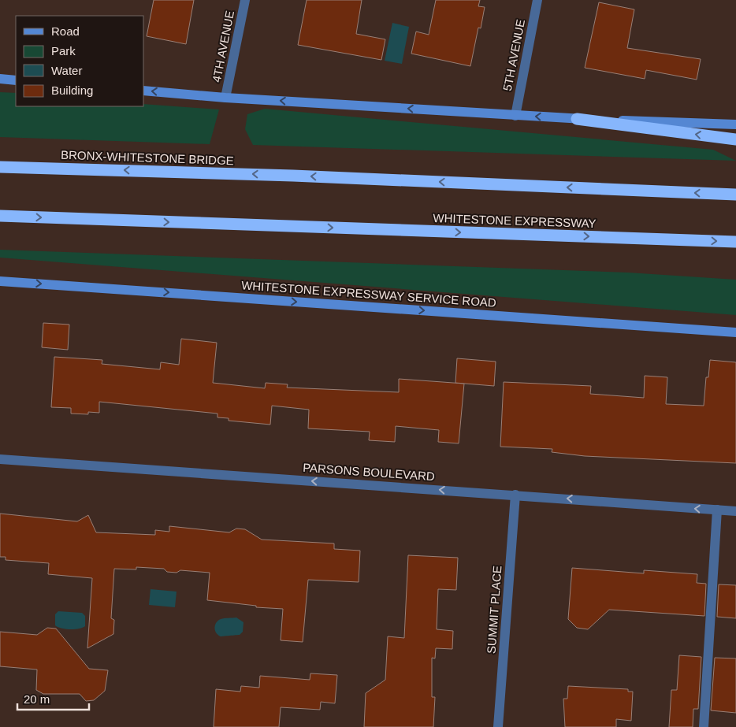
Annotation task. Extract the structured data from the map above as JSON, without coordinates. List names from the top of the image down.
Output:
{
  "streets": {
    "highway": ["BRONX-WHITESTONE BRIDGE", "WHITESTONE EXPRESSWAY"],
    "street": [
      "4TH AVENUE",
      "5TH AVENUE",
      "WHITESTONE EXPRESSWAY SERVICE ROAD",
      "PARSONS BOULEVARD",
      "SUMMIT PLACE"
    ]
  },
  "crossings": [
    ["PARSONS BOULEVARD", "SUMMIT PLACE"]
  ],
  "one_way": [
    "BRONX-WHITESTONE BRIDGE",
    "WHITESTONE EXPRESSWAY",
    "WHITESTONE EXPRESSWAY SERVICE ROAD",
    "PARSONS BOULEVARD"
  ],
  "legend": [
    "Road",
    "Park",
    "Water",
    "Building"
  ],
  "scale_bar": "20 m"
}
